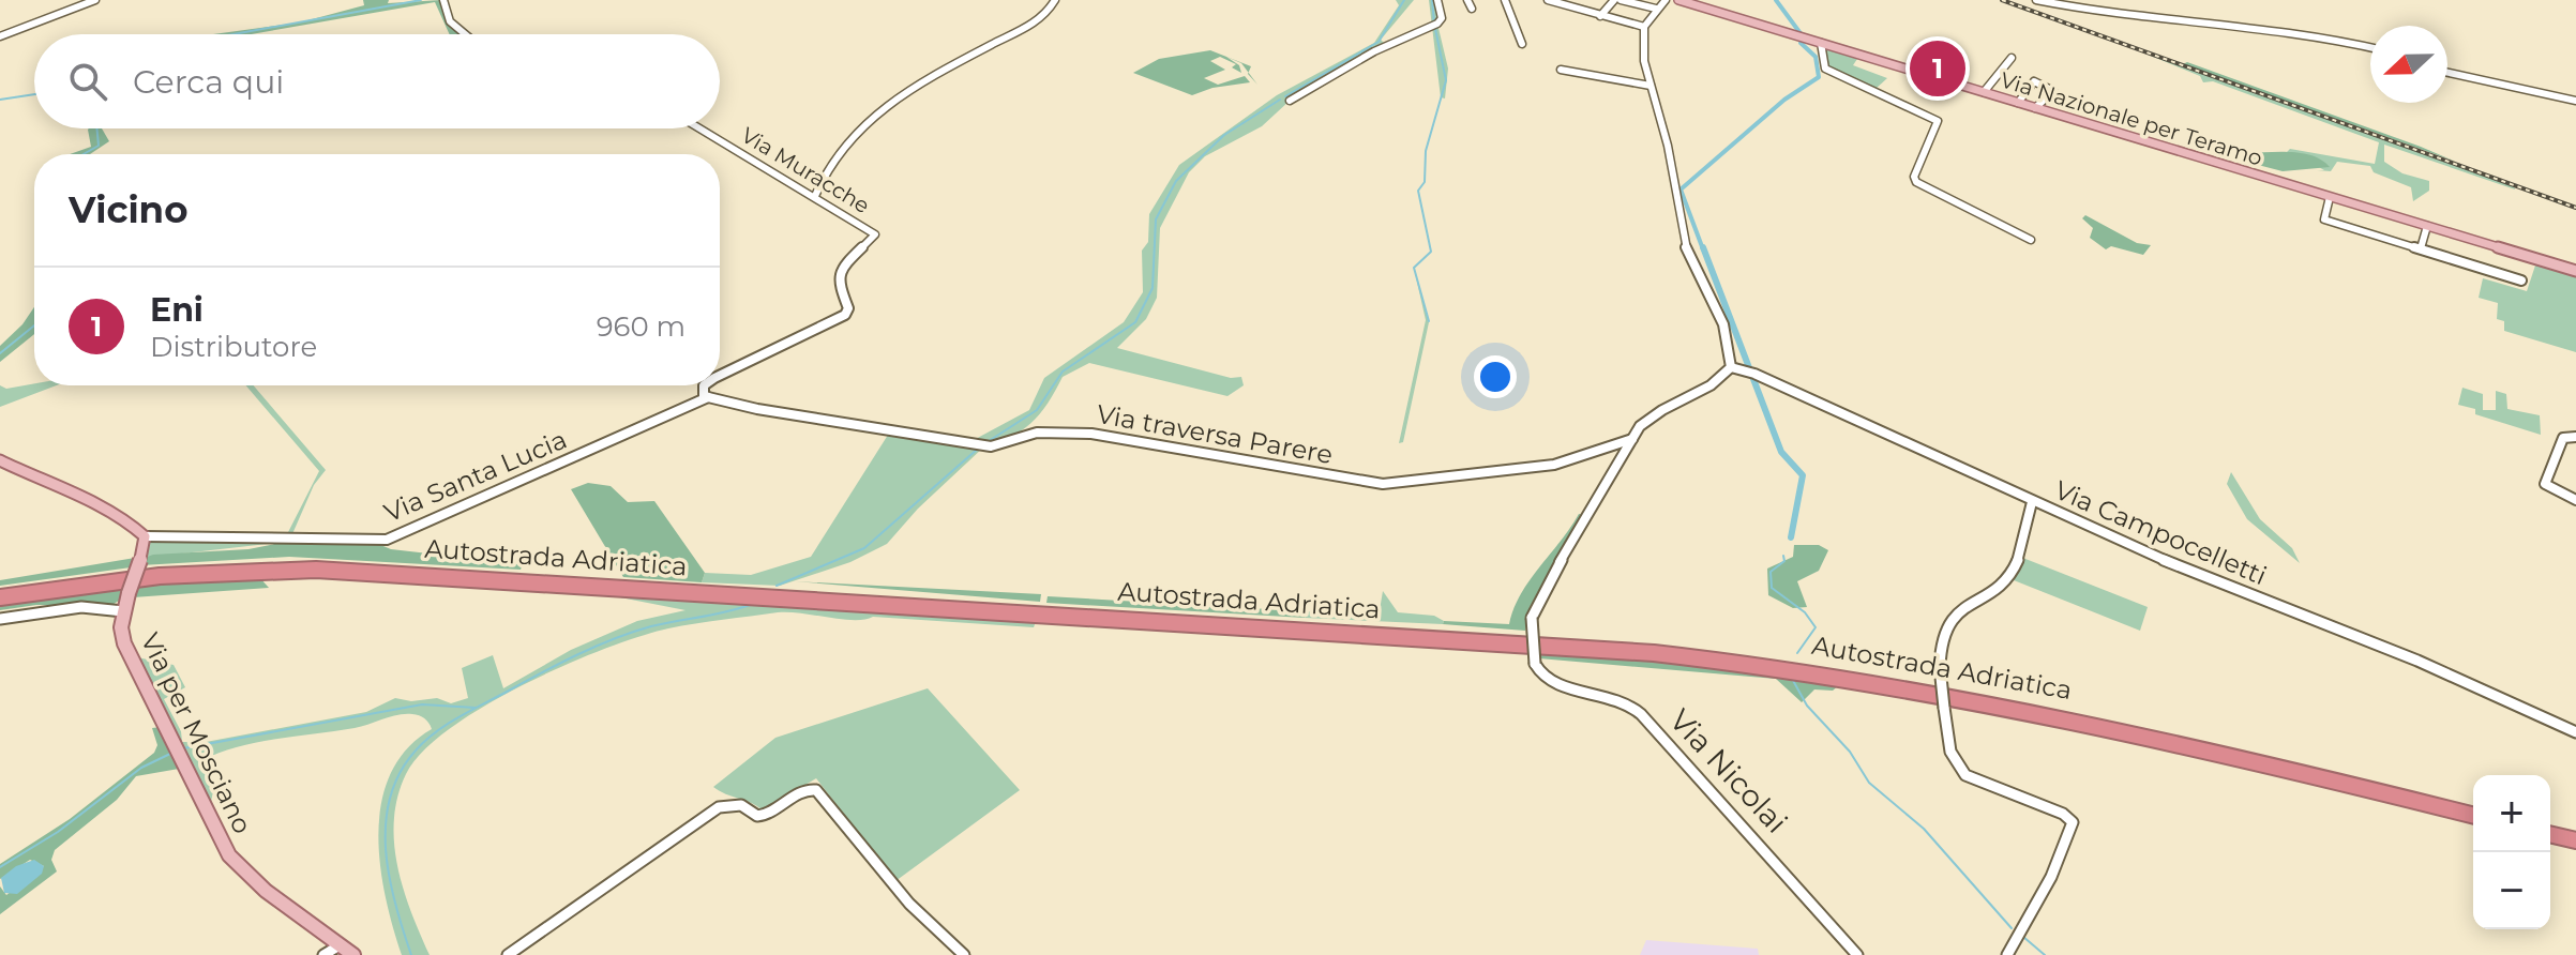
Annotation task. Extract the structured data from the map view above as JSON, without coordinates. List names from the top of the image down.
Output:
{
  "streets": {
    "highway": ["Autostrada Adriatica"],
    "main road": ["Via Nazionale per Teramo", "Via per Mosciano"],
    "street": [
      "Via Muracche",
      "Via traversa Parere",
      "Via Santa Lucia",
      "Via Campocelletti",
      "Via Nicolai"
    ]
  },
  "crossings": [
    ["Via Muracche", "Via traversa Parere"],
    ["Via Muracche", "Via Santa Lucia"],
    ["Via traversa Parere", "Via Santa Lucia"],
    ["Via traversa Parere", "Via Campocelletti"],
    ["Via traversa Parere", "Via Nicolai"],
    ["Via Santa Lucia", "Via per Mosciano"]
  ],
  "north": "left",
  "page": {
    "search": "Cerca qui",
    "pins": "1",
    "heading": "Vicino",
    "list": [
      {
        "mark": "1",
        "name": "Eni",
        "note": "Distributore",
        "value": "960 m"
      }
    ],
    "map_buttons": ["+", "−"]
  }
}
